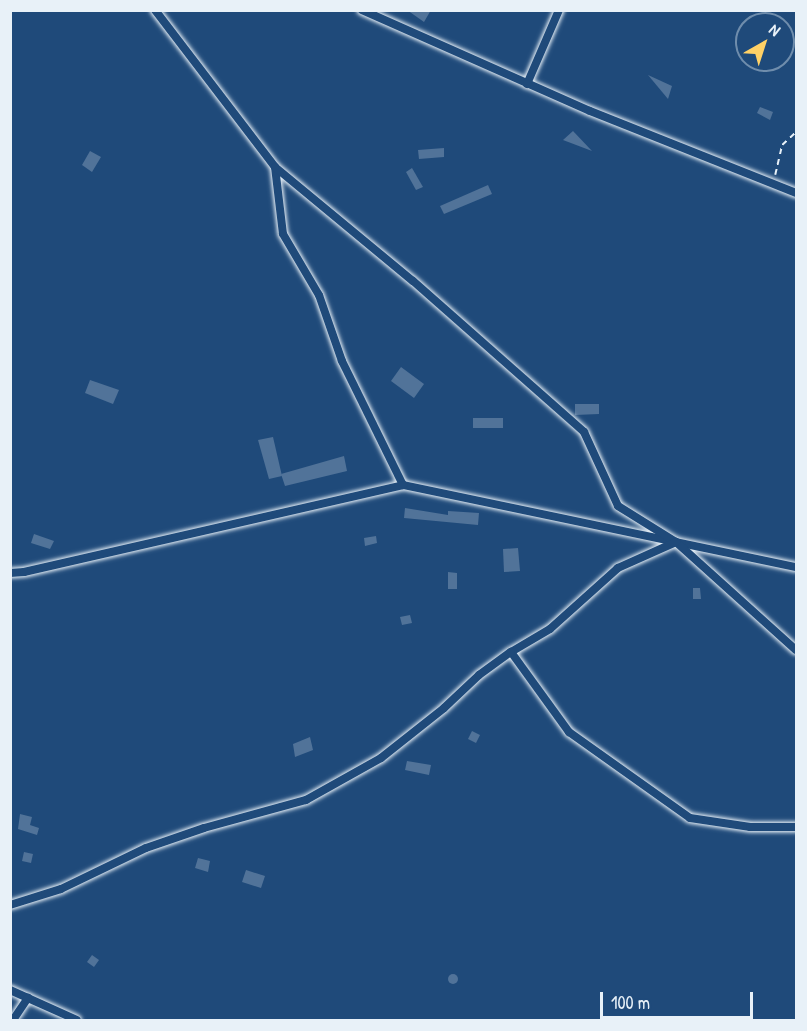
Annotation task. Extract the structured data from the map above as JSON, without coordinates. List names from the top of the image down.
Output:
{
  "scale_bar": "100 m",
  "north": "top right"
}
